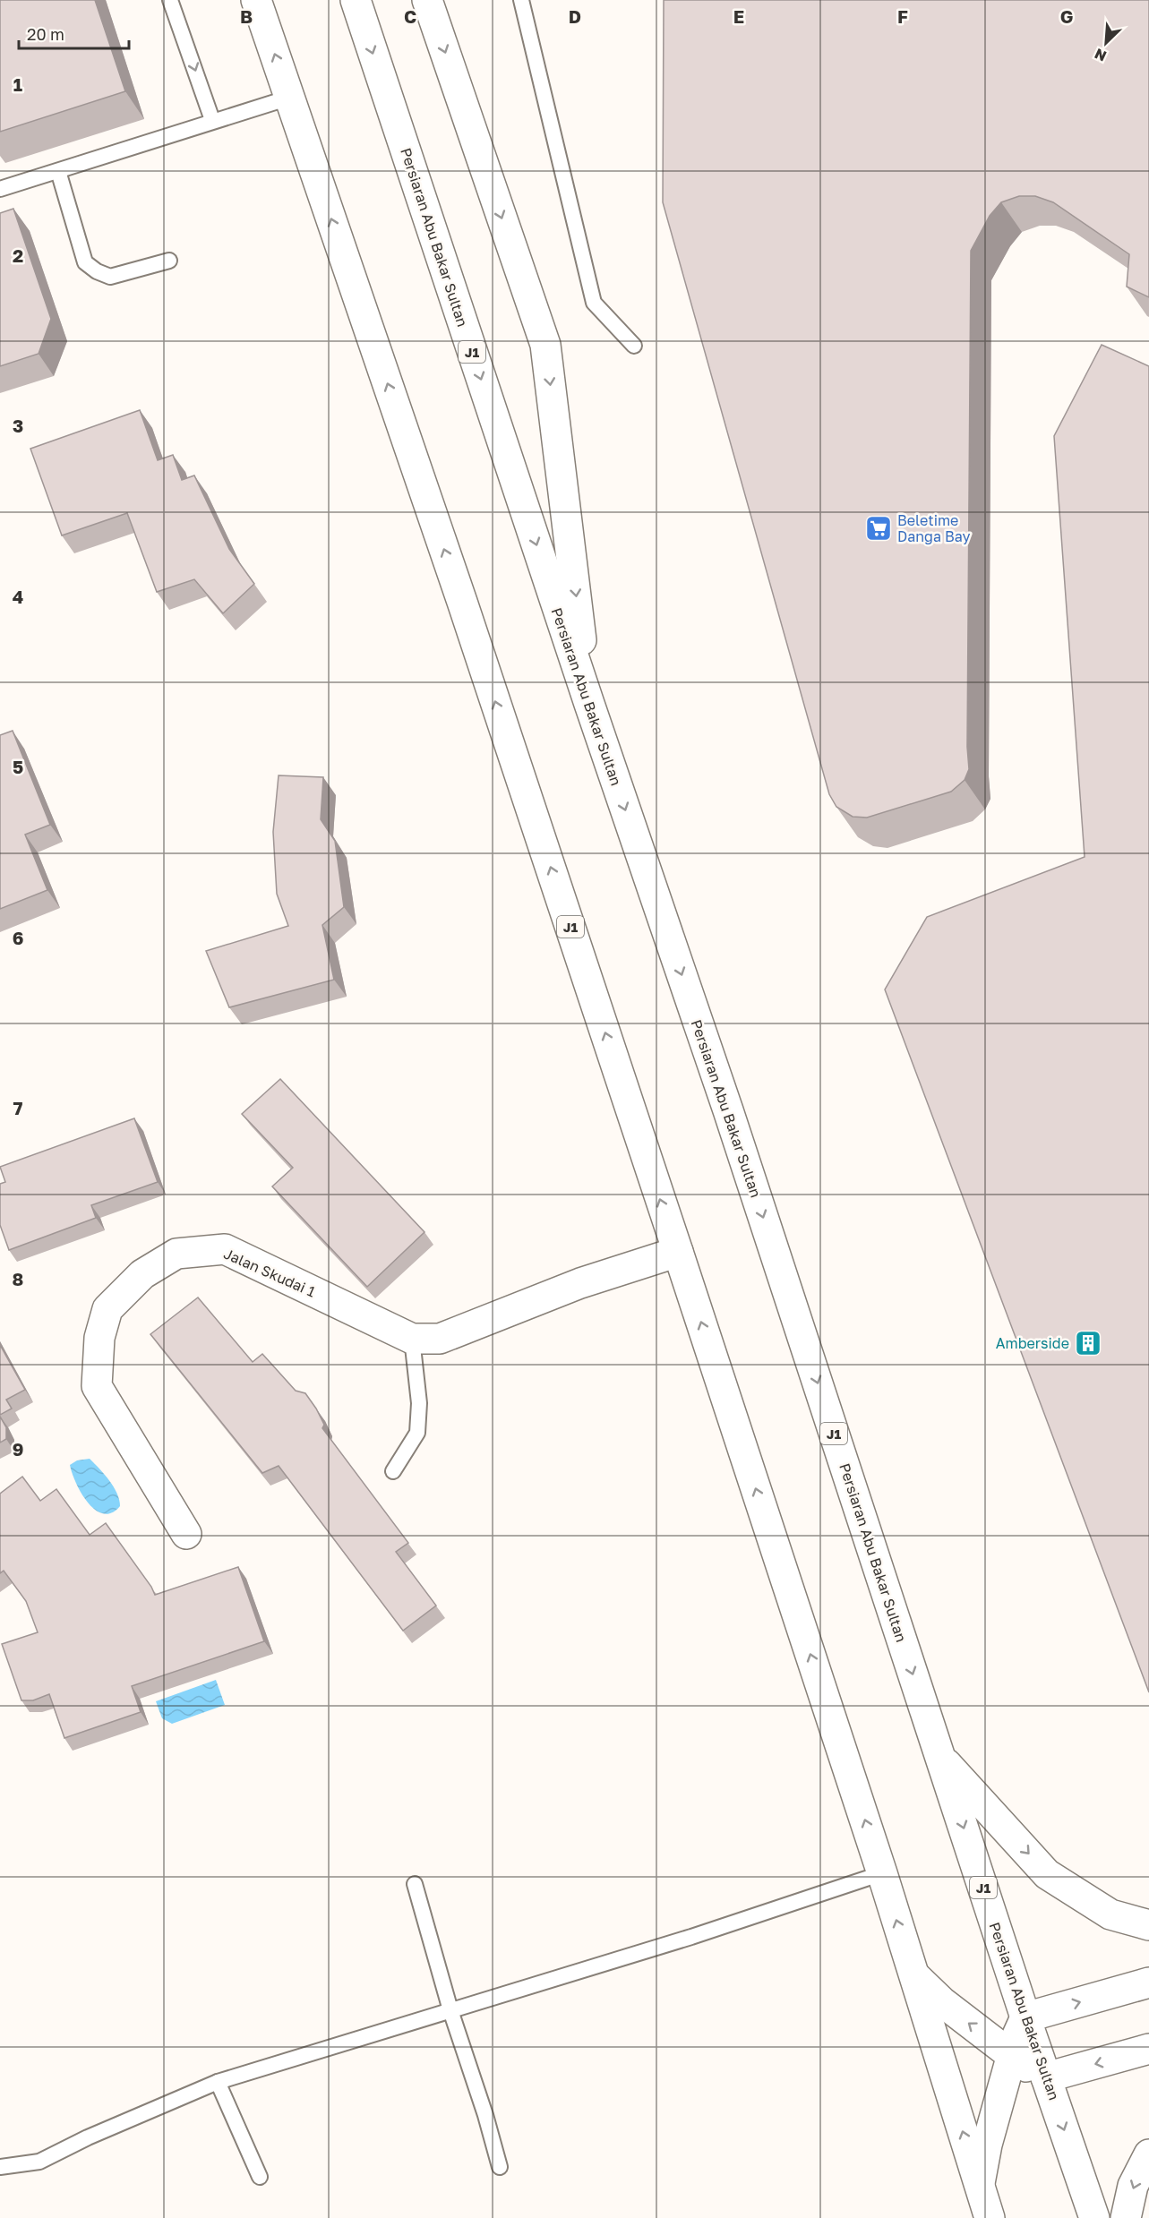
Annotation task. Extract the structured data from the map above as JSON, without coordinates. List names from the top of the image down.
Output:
{
  "streets": {
    "main road": ["Persiaran Abu Bakar Sultan", "J1", "Jalan Skudai 1"]
  },
  "crossings": [
    ["J1", "Jalan Skudai 1"]
  ],
  "places": {
    "supermarket": ["Beletime Danga Bay"],
    "building": ["Amberside"]
  },
  "scale_bar": "20 m",
  "north": "bottom left",
  "grid": {
    "columns": [
      "B",
      "C",
      "D",
      "E",
      "F",
      "G"
    ],
    "rows": [
      "1",
      "2",
      "3",
      "4",
      "5",
      "6",
      "7",
      "8",
      "9"
    ]
  }
}
